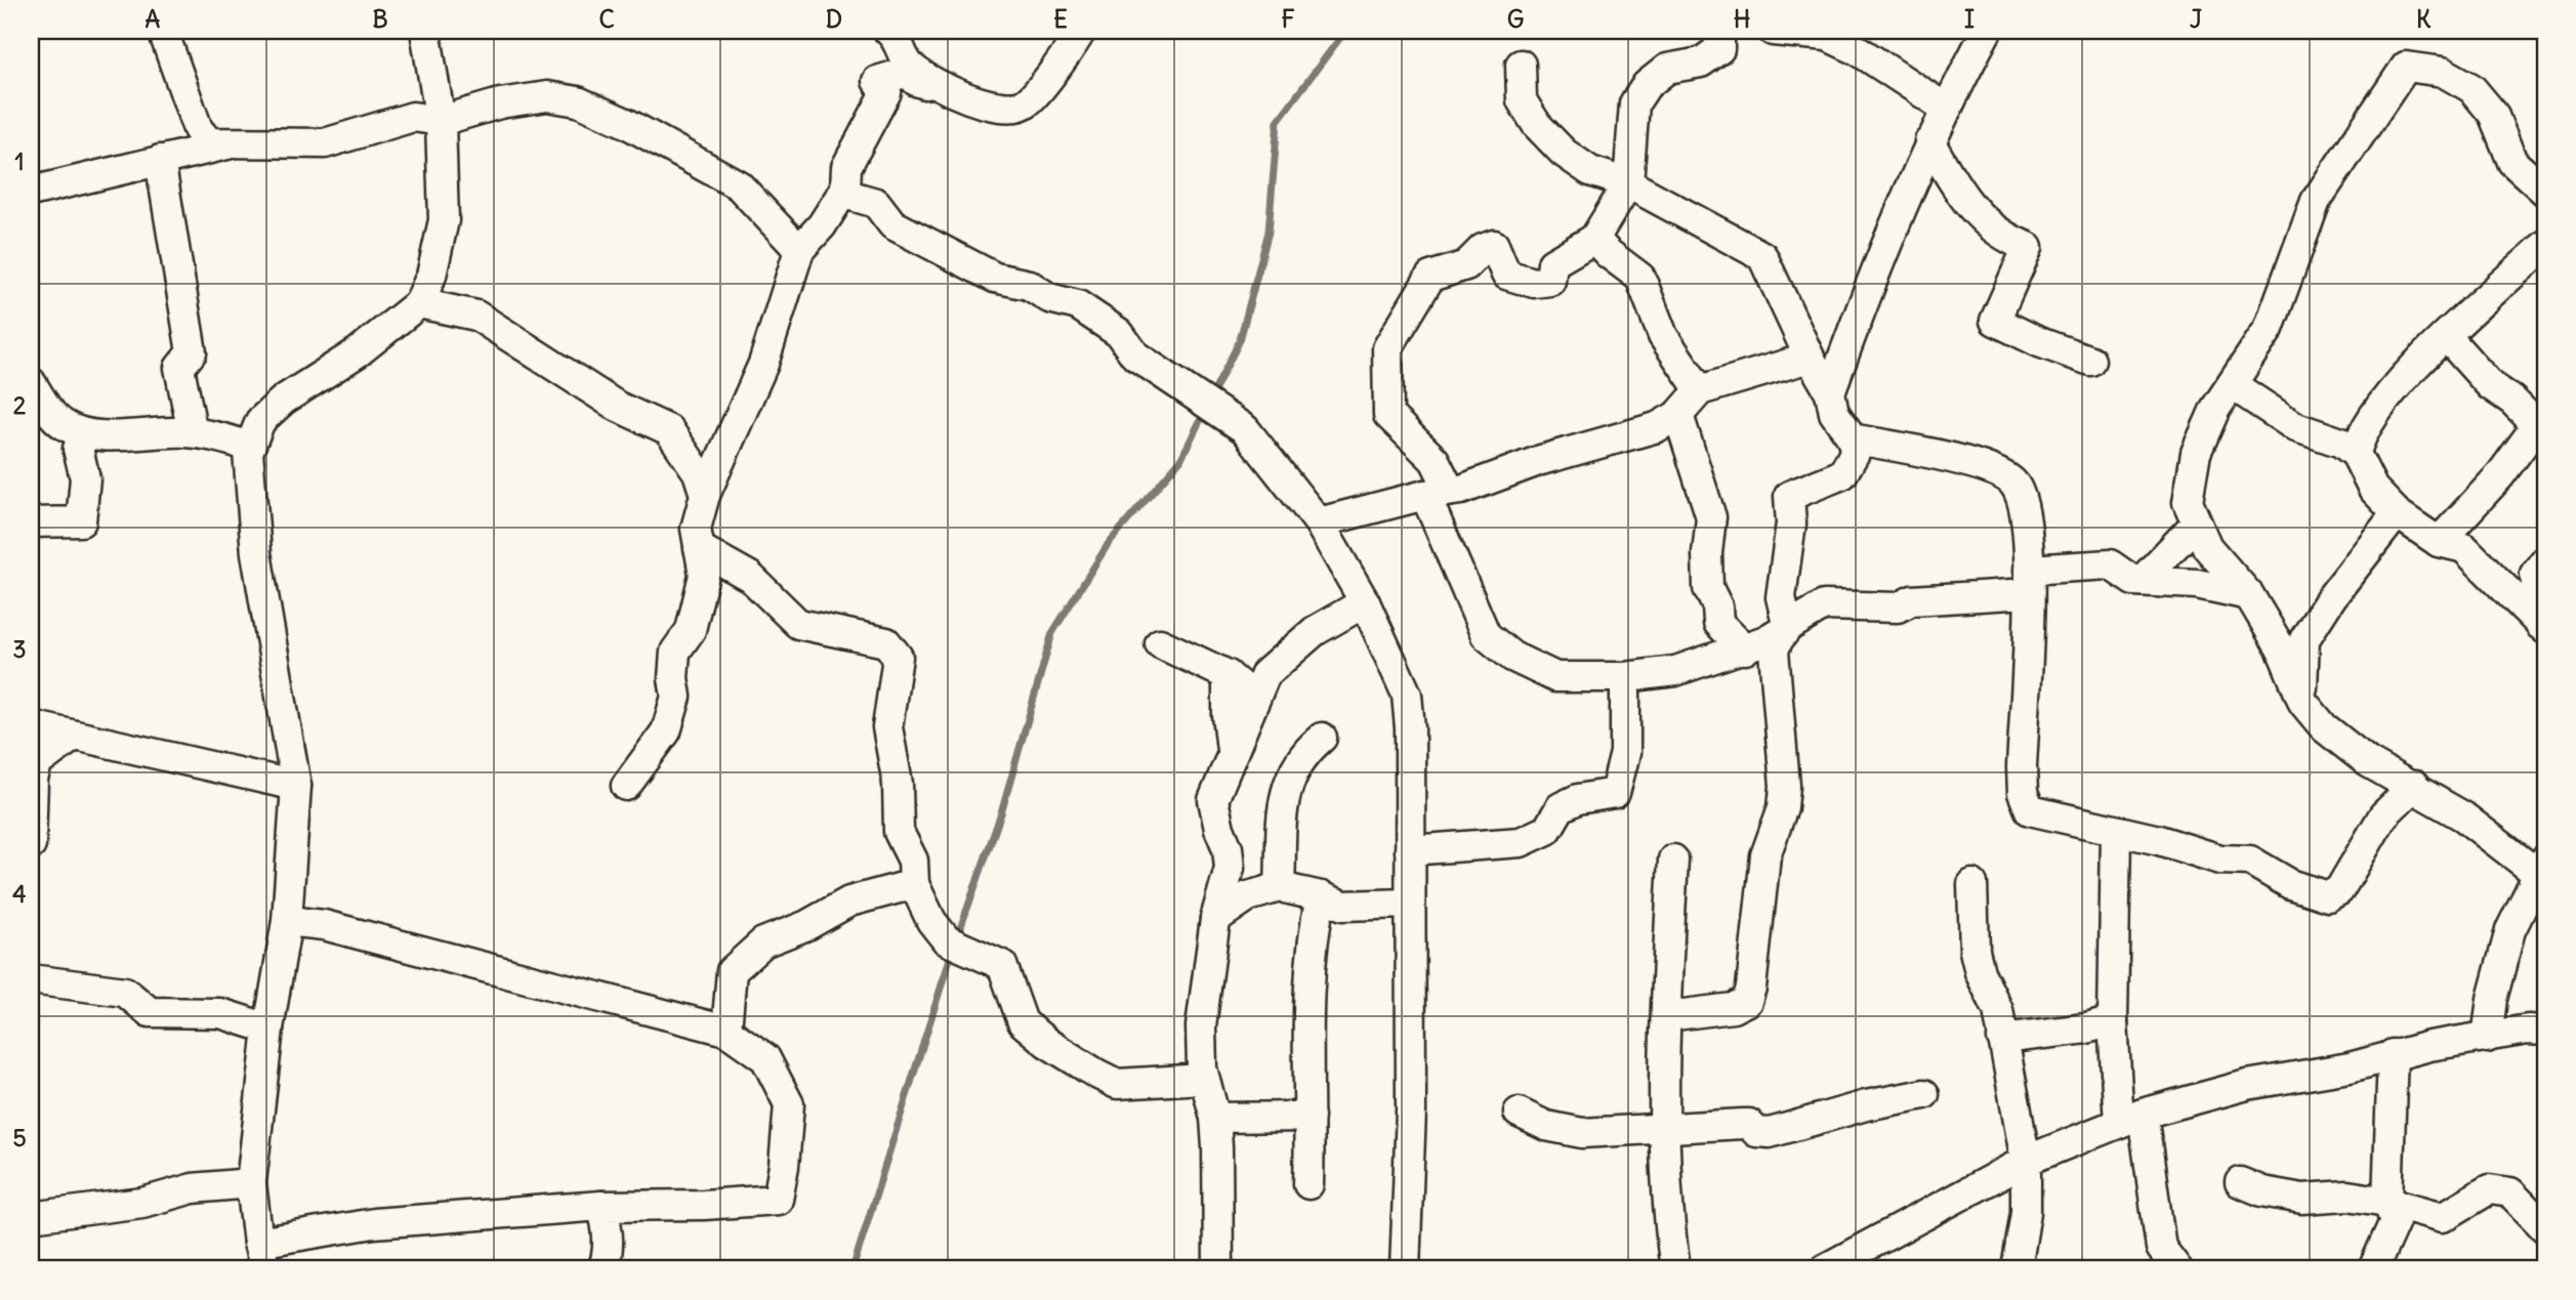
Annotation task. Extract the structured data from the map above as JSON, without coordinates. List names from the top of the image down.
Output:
{
  "grid": {
    "columns": [
      "A",
      "B",
      "C",
      "D",
      "E",
      "F",
      "G",
      "H",
      "I",
      "J",
      "K"
    ],
    "rows": [
      "1",
      "2",
      "3",
      "4",
      "5"
    ]
  }
}
